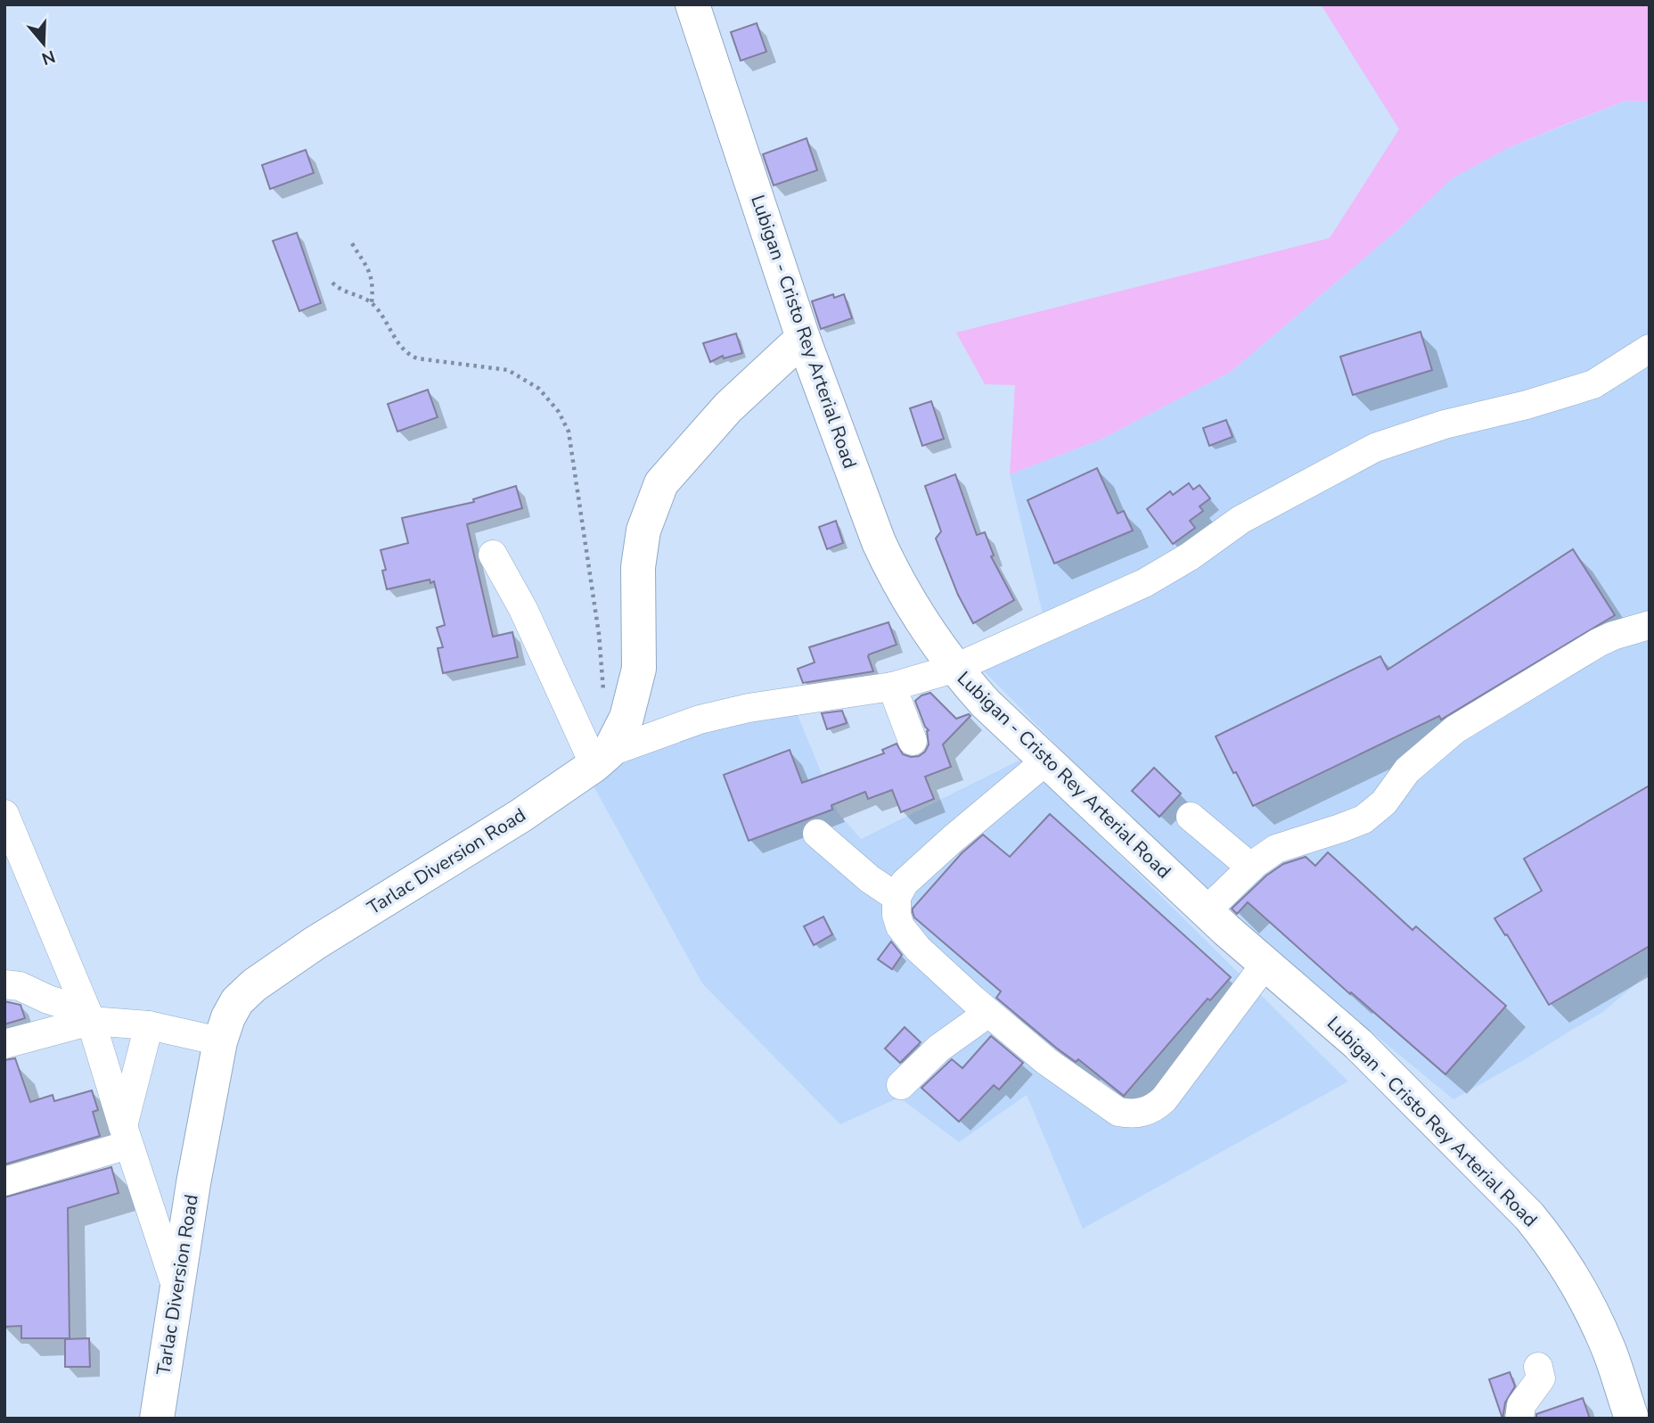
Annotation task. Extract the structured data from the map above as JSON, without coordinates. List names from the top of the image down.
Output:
{
  "streets": {
    "main road": ["Lubigan - Cristo Rey Arterial Road", "Tarlac Diversion Road"]
  },
  "crossings": [
    ["Lubigan - Cristo Rey Arterial Road", "Tarlac Diversion Road"]
  ],
  "north": "bottom"
}
